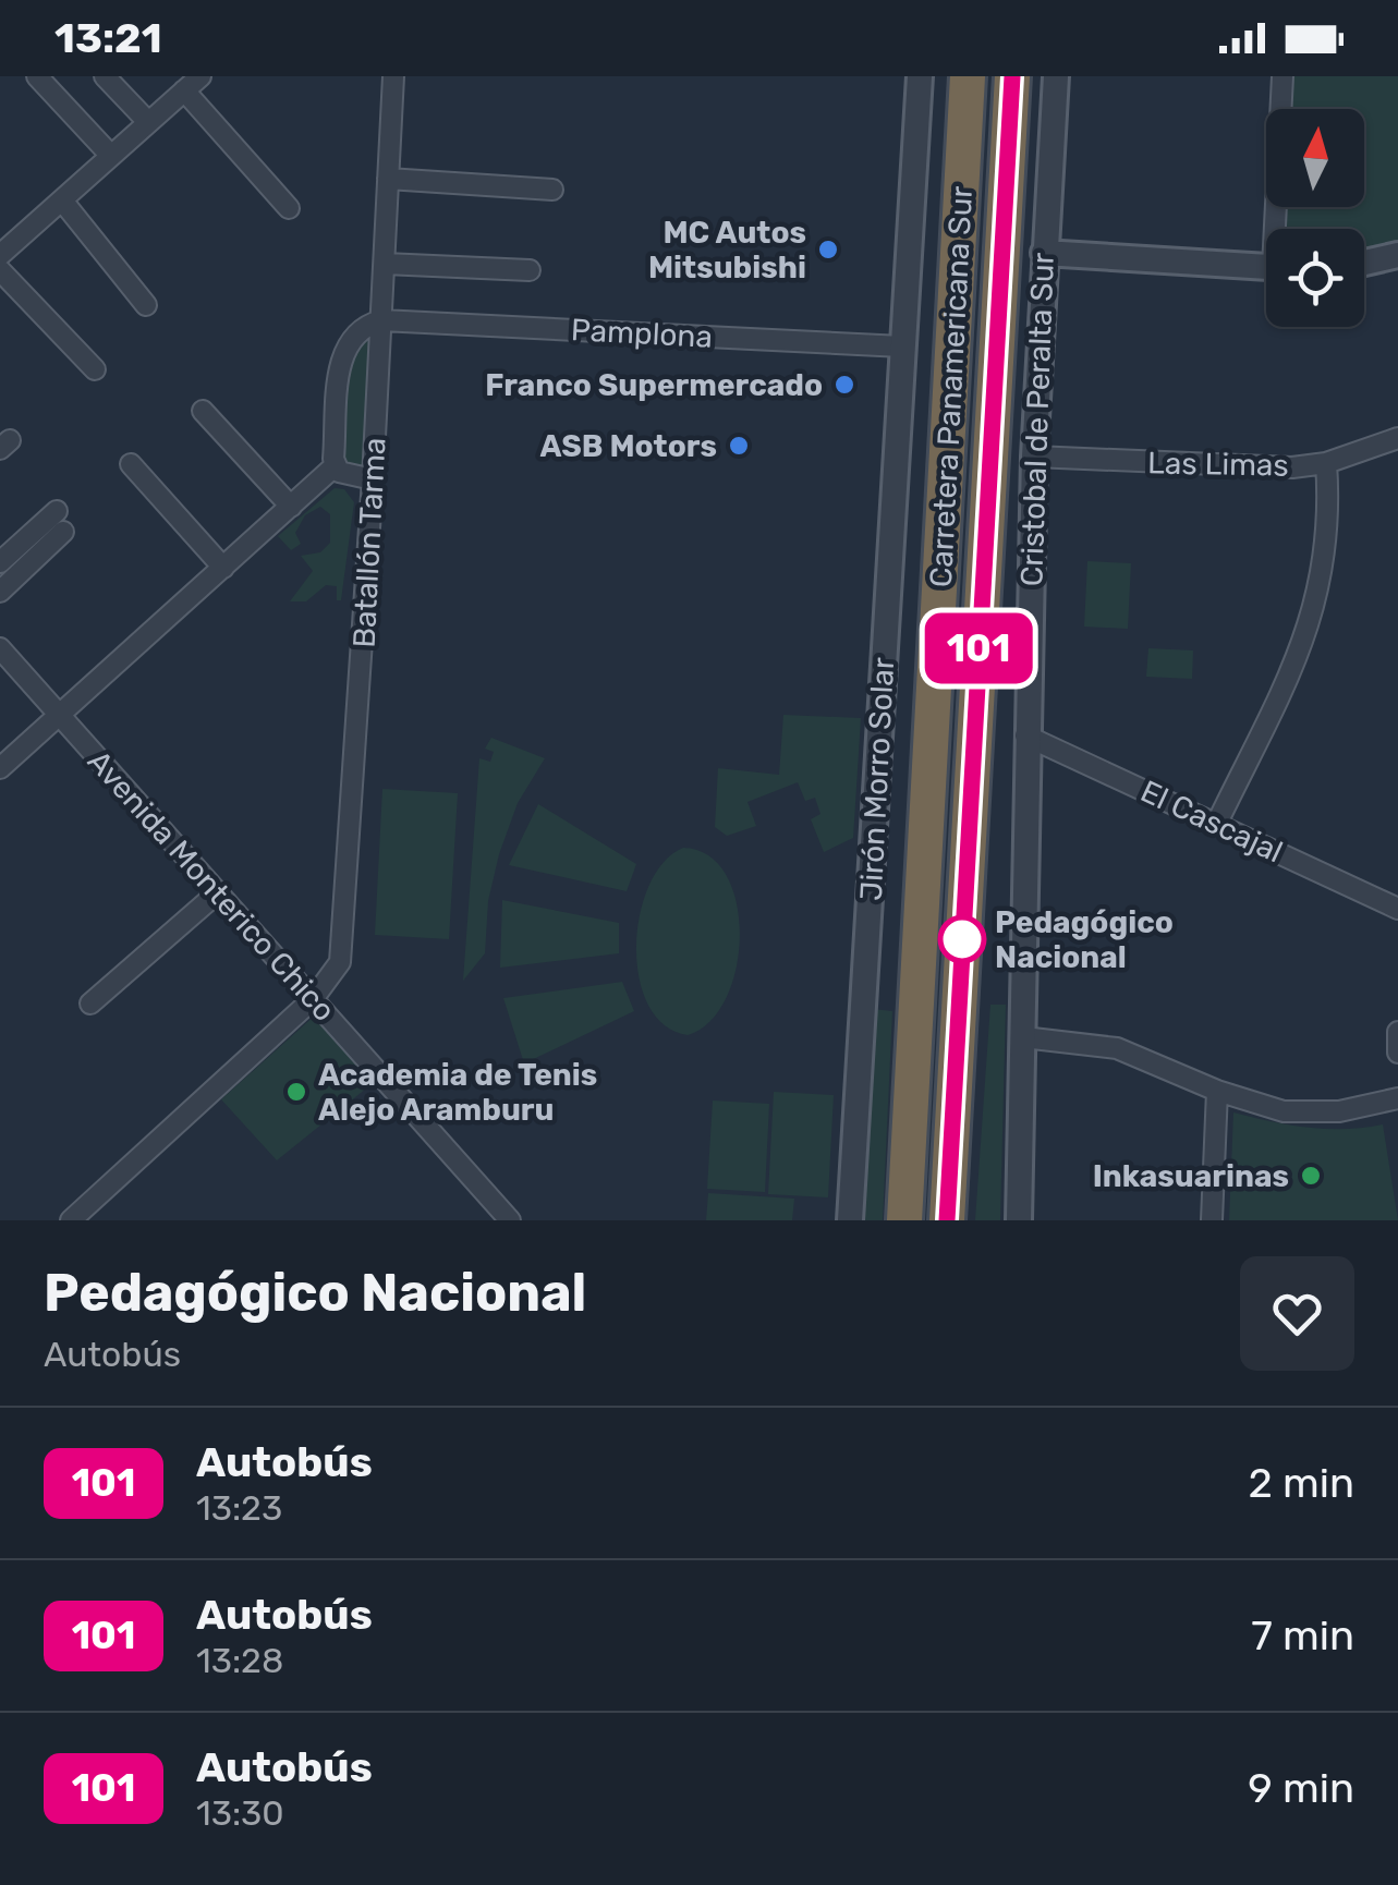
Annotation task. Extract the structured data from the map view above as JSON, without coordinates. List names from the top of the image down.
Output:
{
  "streets": {
    "highway": ["Carretera Panamericana Sur"],
    "street": [
      "Pamplona",
      "Cristobal de Peralta Sur",
      "Las Limas",
      "Batallón Tarma",
      "Jirón Morro Solar",
      "El Cascajal",
      "Avenida Monterico Chico"
    ]
  },
  "crossings": [
    ["Pamplona", "Batallón Tarma"],
    ["Pamplona", "Jirón Morro Solar"],
    ["Cristobal de Peralta Sur", "Las Limas"],
    ["Cristobal de Peralta Sur", "El Cascajal"],
    ["Batallón Tarma", "Avenida Monterico Chico"]
  ],
  "places": [
    "MC Autos Mitsubishi",
    "Franco Supermercado",
    "ASB Motors",
    "Pedagógico Nacional",
    "Academia de Tenis Alejo Aramburu",
    "Inkasuarinas"
  ],
  "lines": ["bus line 101"],
  "north": "top",
  "page": {
    "status": "13:21",
    "on_map": "101",
    "heading": ["Pedagógico Nacional", "Autobús"],
    "list": [
      {
        "mark": "101",
        "name": "Autobús",
        "note": "13:23",
        "value": "2 min"
      },
      {
        "mark": "101",
        "name": "Autobús",
        "note": "13:28",
        "value": "7 min"
      },
      {
        "mark": "101",
        "name": "Autobús",
        "note": "13:30",
        "value": "9 min"
      }
    ]
  }
}
